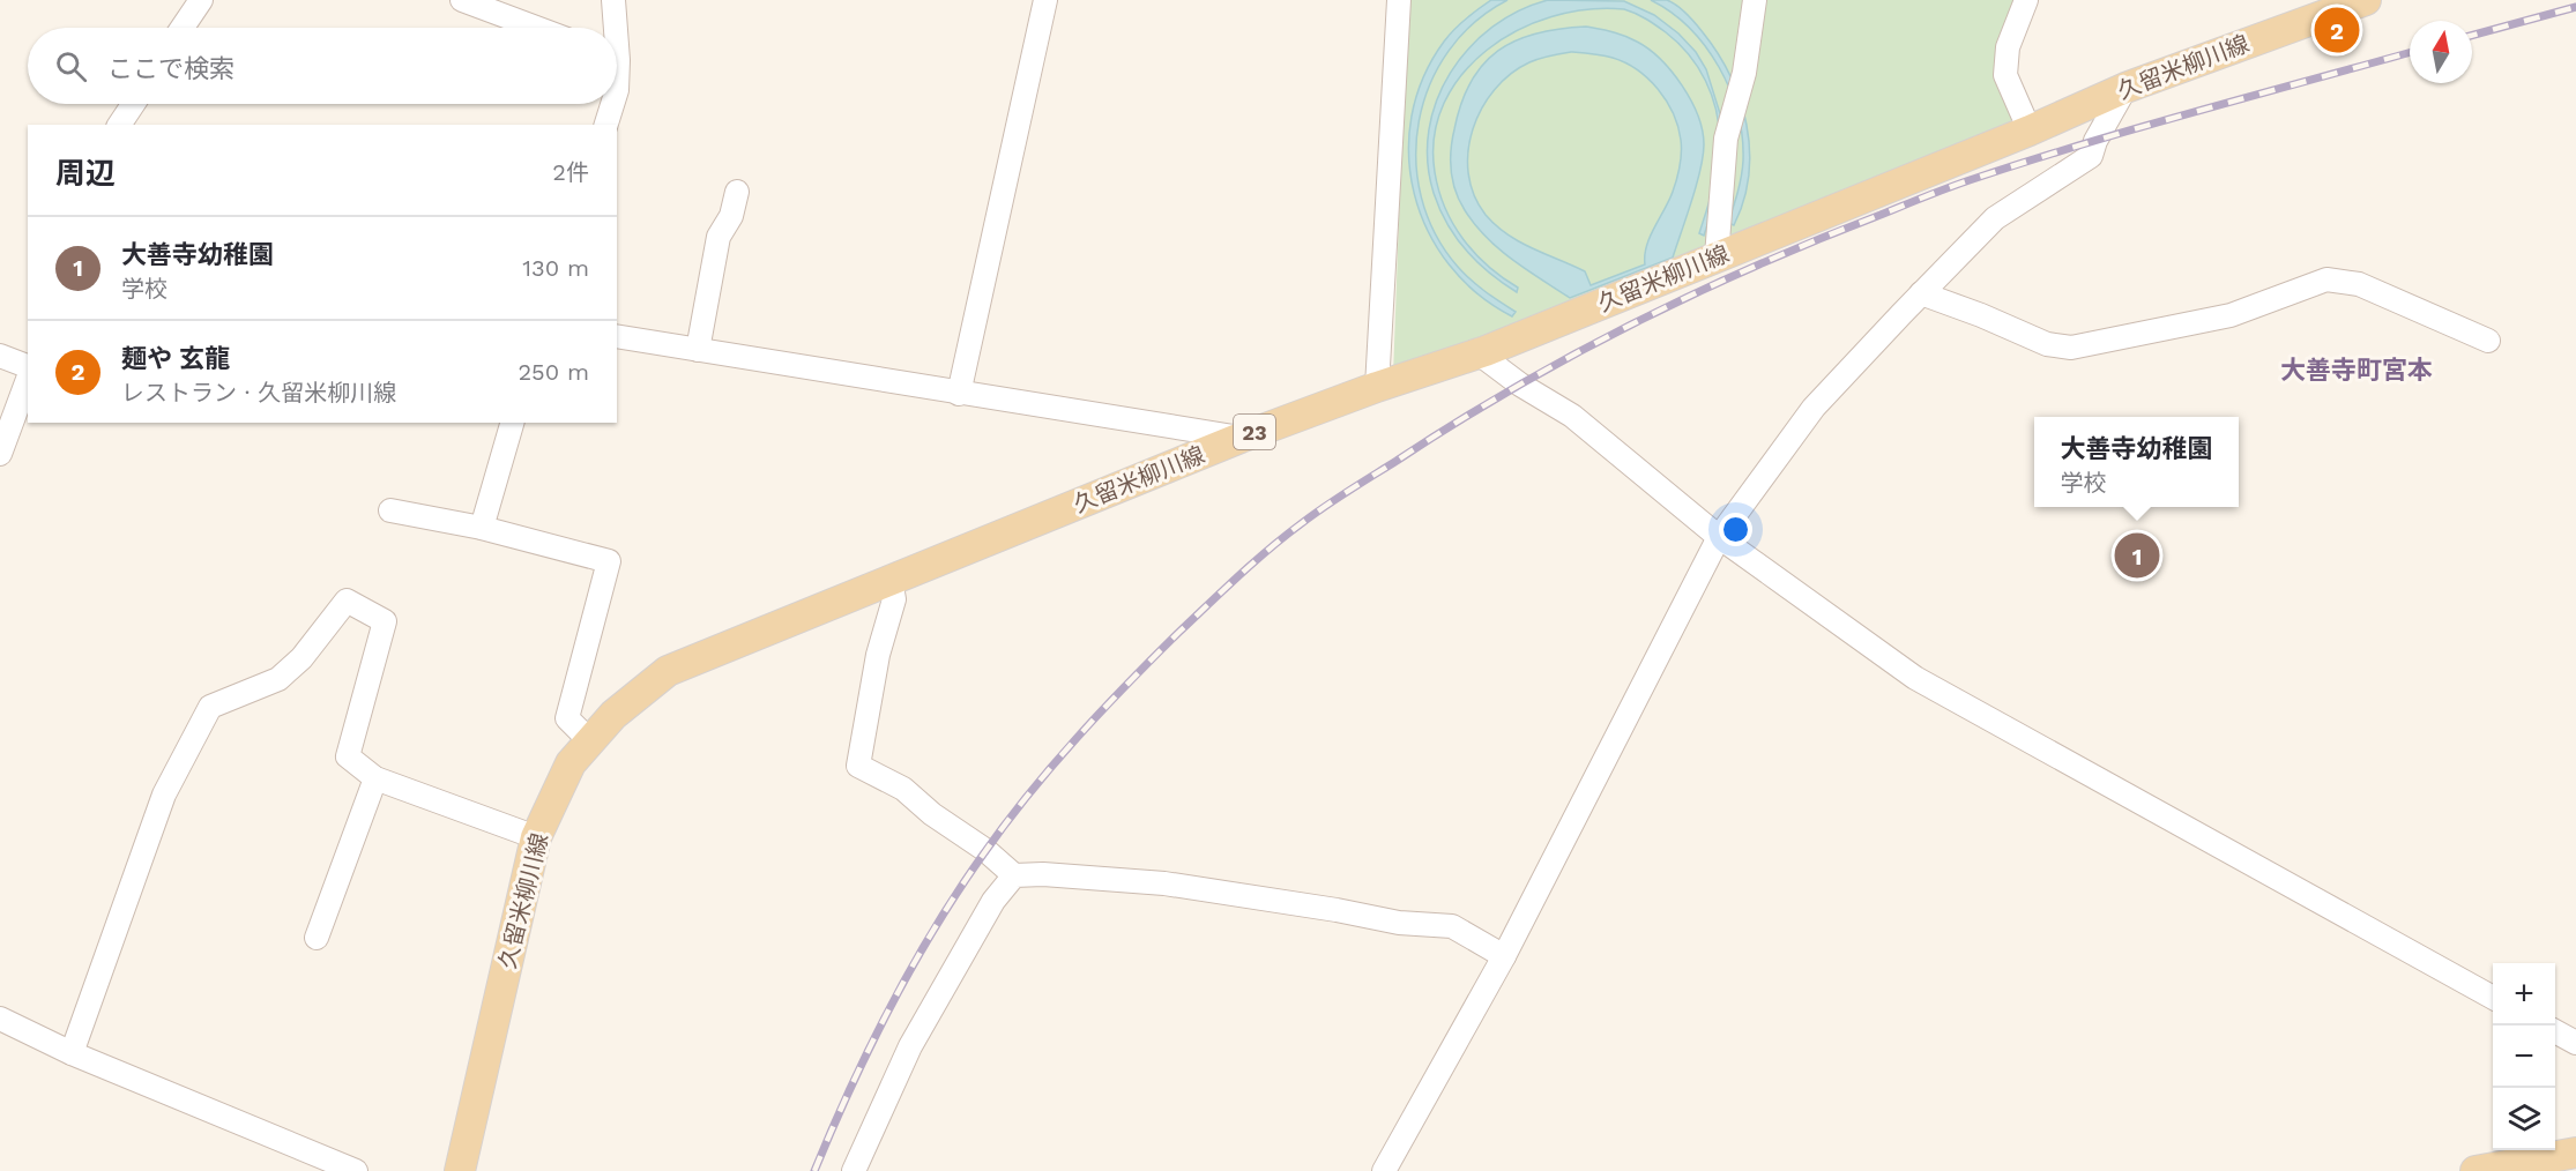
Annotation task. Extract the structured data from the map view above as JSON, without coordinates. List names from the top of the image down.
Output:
{
  "streets": {
    "main road": ["久留米柳川線", "23"]
  },
  "districts": ["大善寺町宮本"],
  "north": "top",
  "page": {
    "pins": ["2", "1"],
    "search": "ここで検索",
    "heading": ["周辺", "2件"],
    "list": [
      {
        "mark": "1",
        "name": "大善寺幼稚園",
        "note": "学校",
        "value": "130 m"
      },
      {
        "mark": "2",
        "name": "麺や 玄龍",
        "note": "レストラン · 久留米柳川線",
        "value": "250 m"
      }
    ],
    "popup": ["大善寺幼稚園", "学校"],
    "map_buttons": ["+", "−"]
  }
}
